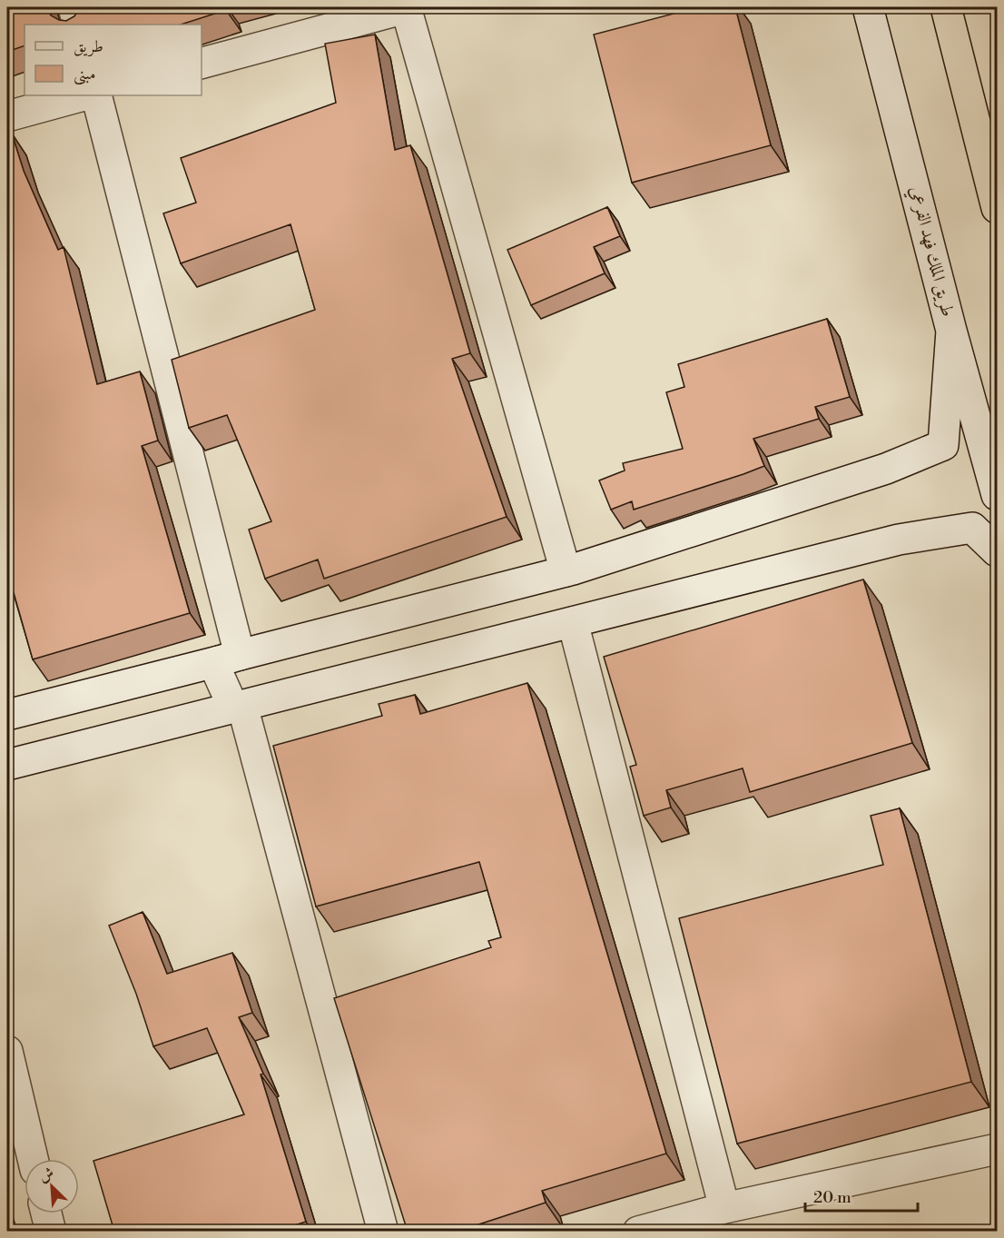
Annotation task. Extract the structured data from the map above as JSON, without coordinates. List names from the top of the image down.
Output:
{
  "streets": {
    "street": ["طريق الملك فهد الفرعي"]
  },
  "legend": ["طريق", "مبنى"],
  "scale_bar": "20 m",
  "north": "top left"
}
